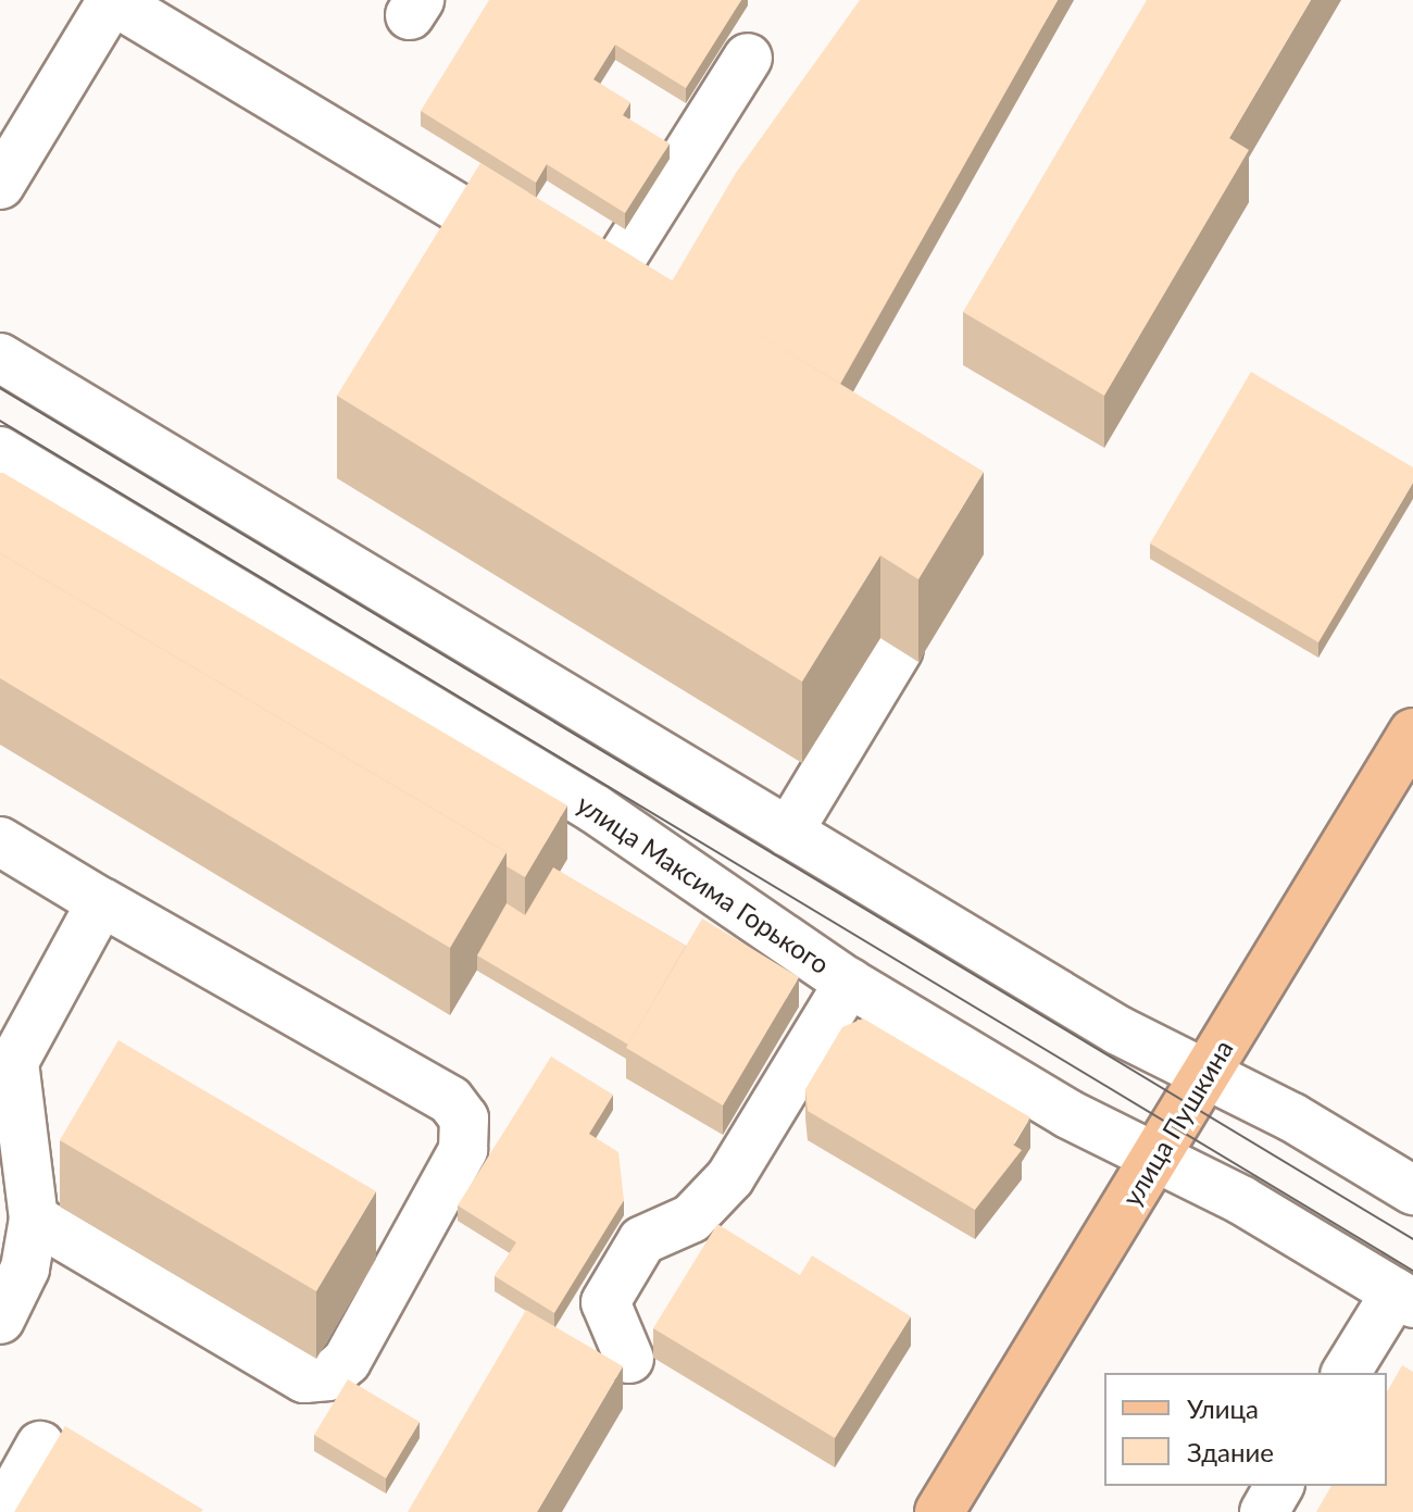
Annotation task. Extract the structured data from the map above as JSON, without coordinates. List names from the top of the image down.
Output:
{
  "streets": {
    "main road": ["улица Пушкина"],
    "street": ["улица Максима Горького"]
  },
  "crossings": [
    ["улица Максима Горького", "улица Пушкина"]
  ],
  "legend": ["Улица", "Здание"]
}
